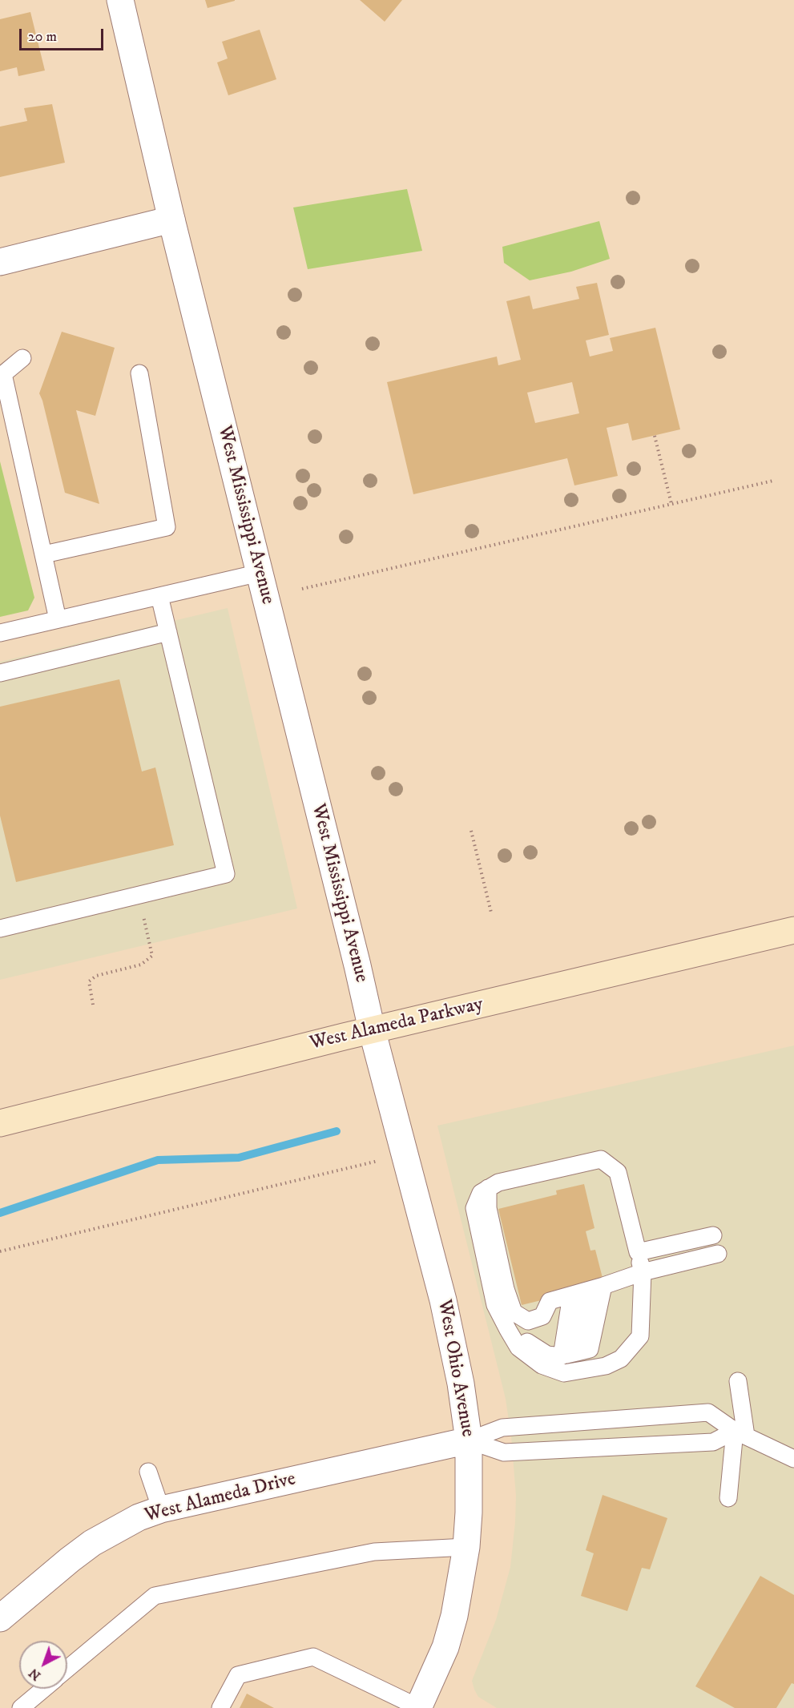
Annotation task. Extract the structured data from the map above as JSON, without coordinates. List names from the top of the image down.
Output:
{
  "streets": {
    "main road": ["West Alameda Parkway"],
    "street": ["West Mississippi Avenue", "West Ohio Avenue", "West Alameda Drive"]
  },
  "crossings": [
    ["West Mississippi Avenue", "West Alameda Parkway"],
    ["West Mississippi Avenue", "West Ohio Avenue"],
    ["West Alameda Parkway", "West Ohio Avenue"],
    ["West Ohio Avenue", "West Alameda Drive"]
  ],
  "scale_bar": "20 m",
  "north": "bottom left"
}
